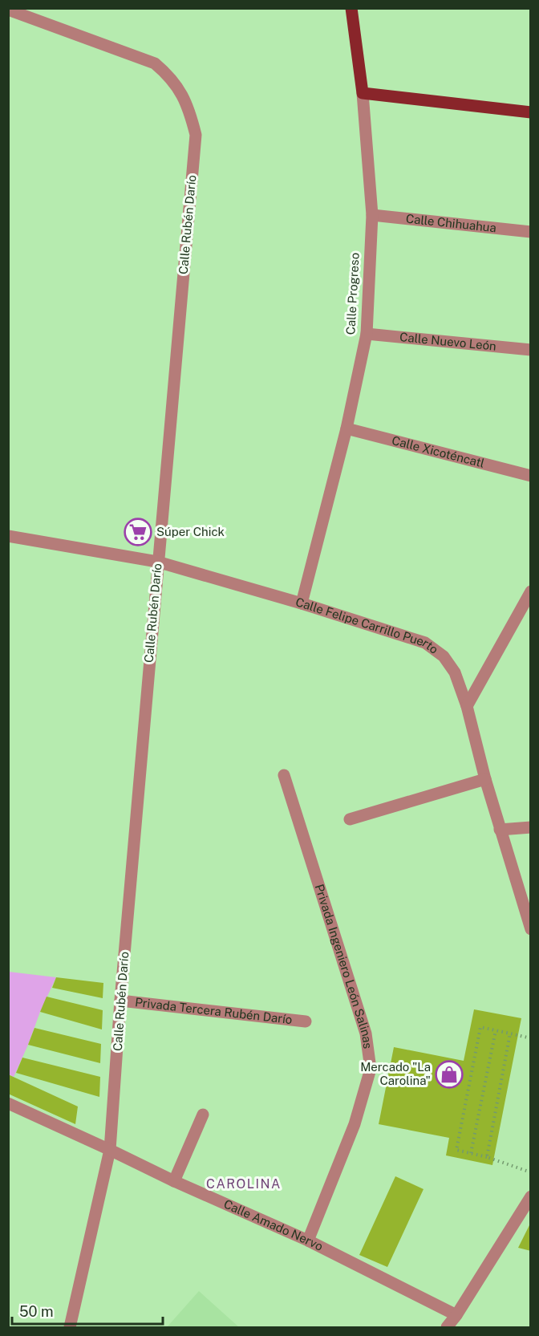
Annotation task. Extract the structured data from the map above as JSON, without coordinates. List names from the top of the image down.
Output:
{
  "streets": {
    "main road": ["Calle Progreso"],
    "street": [
      "Calle Chihuahua",
      "Calle Rubén Darío",
      "Calle Nuevo León",
      "Calle Xicoténcatl",
      "Calle Felipe Carrillo Puerto",
      "Privada Ingeniero León Salinas",
      "Privada Tercera Rubén Darío",
      "Calle Amado Nervo"
    ]
  },
  "crossings": [
    ["Calle Chihuahua", "Calle Progreso"],
    ["Calle Rubén Darío", "Calle Felipe Carrillo Puerto"],
    ["Calle Rubén Darío", "Privada Tercera Rubén Darío"],
    ["Calle Rubén Darío", "Calle Amado Nervo"],
    ["Calle Progreso", "Calle Nuevo León"],
    ["Calle Progreso", "Calle Xicoténcatl"],
    ["Calle Progreso", "Calle Felipe Carrillo Puerto"],
    ["Privada Ingeniero León Salinas", "Calle Amado Nervo"]
  ],
  "districts": ["CAROLINA"],
  "places": {
    "supermarket": ["Súper Chick"],
    "shop": ["Mercado \"La Carolina\""]
  },
  "scale_bar": "50 m"
}
